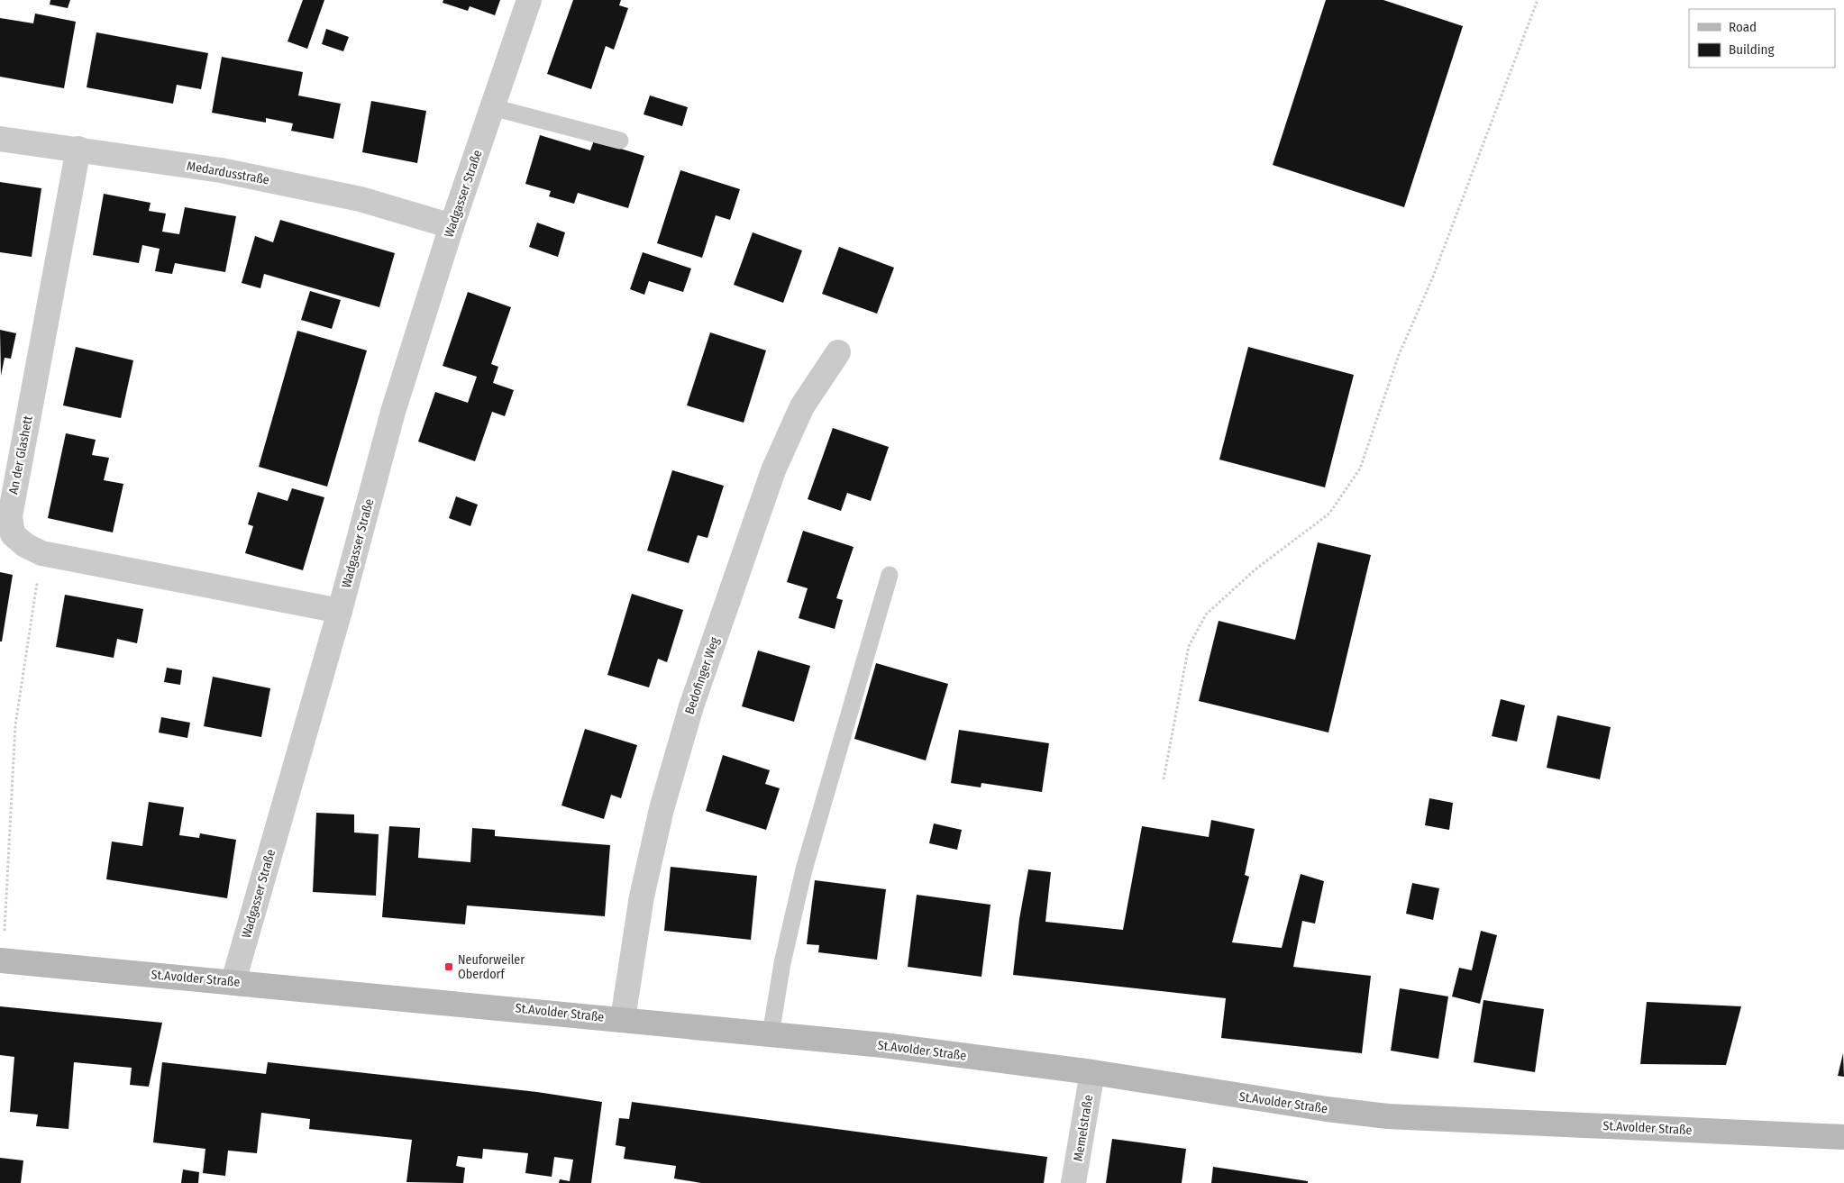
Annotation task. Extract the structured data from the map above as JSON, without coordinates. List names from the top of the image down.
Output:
{
  "streets": {
    "main road": ["St.Avolder Straße"],
    "street": [
      "Medardusstraße",
      "Wadgasser Straße",
      "An der Glashett",
      "Bedofinger Weg",
      "Memelstraße"
    ]
  },
  "crossings": [
    ["Medardusstraße", "Wadgasser Straße"],
    ["Medardusstraße", "An der Glashett"],
    ["Wadgasser Straße", "An der Glashett"],
    ["Wadgasser Straße", "St.Avolder Straße"],
    ["Bedofinger Weg", "St.Avolder Straße"],
    ["St.Avolder Straße", "Memelstraße"]
  ],
  "places": {
    "transit": ["Neuforweiler Oberdorf"]
  },
  "legend": ["Road", "Building"]
}
